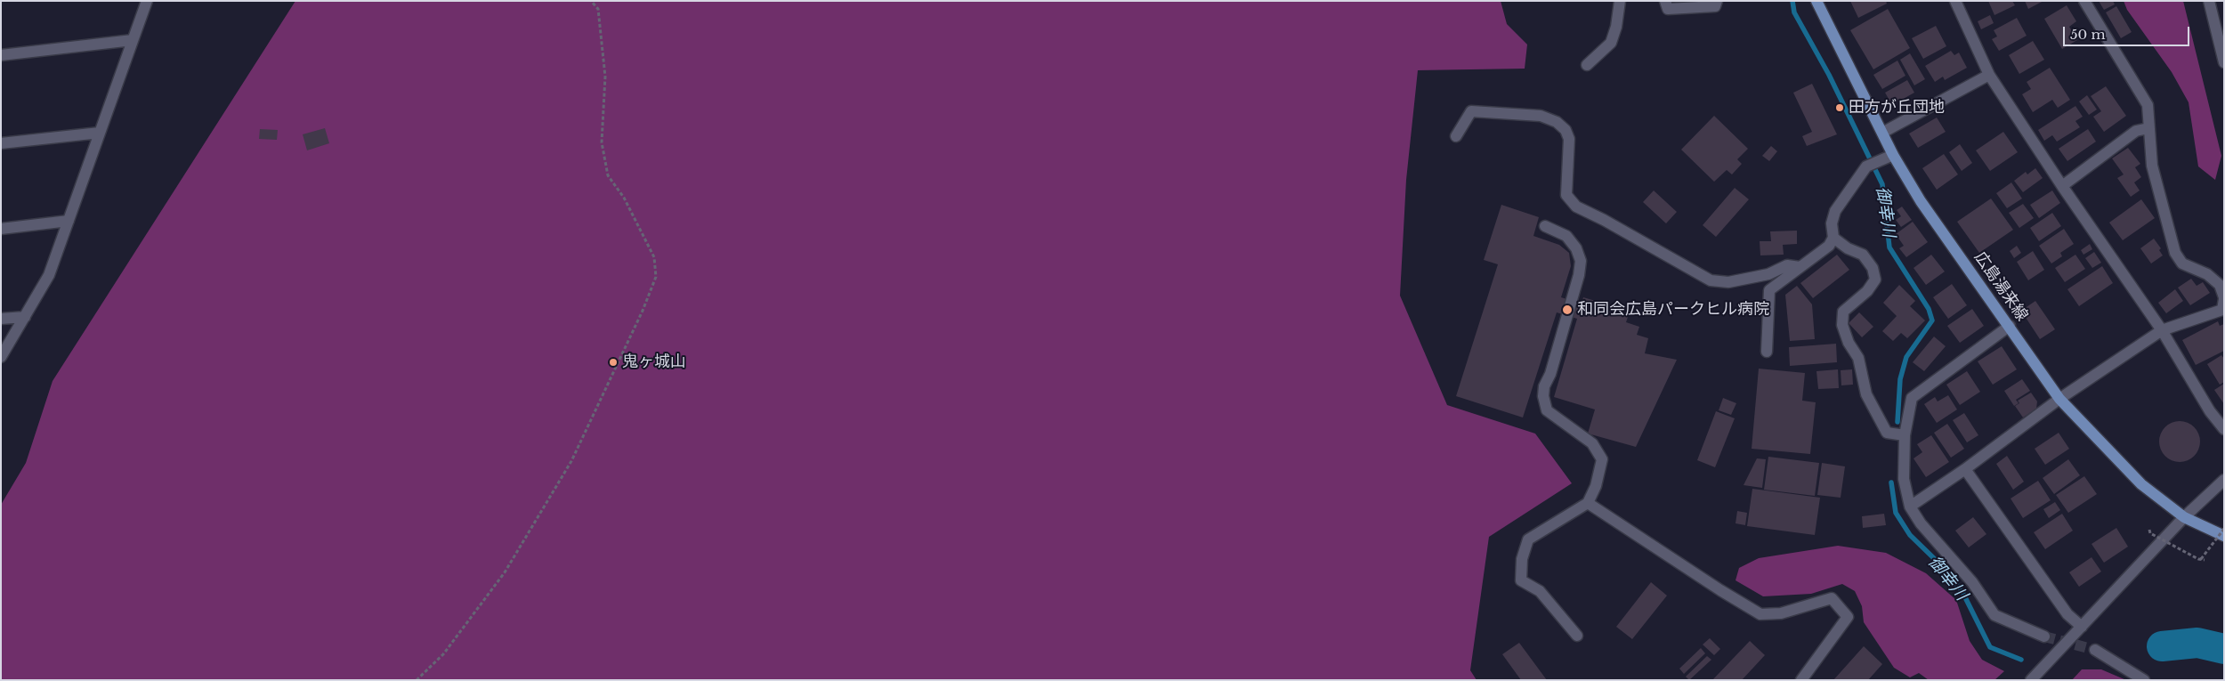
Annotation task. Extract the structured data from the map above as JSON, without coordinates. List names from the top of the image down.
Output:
{
  "streets": {
    "main road": ["広島湯来線"]
  },
  "water": ["御幸川"],
  "places": ["田方が丘団地", "和同会広島パークヒル病院", "鬼ヶ城山"],
  "scale_bar": "50 m"
}
